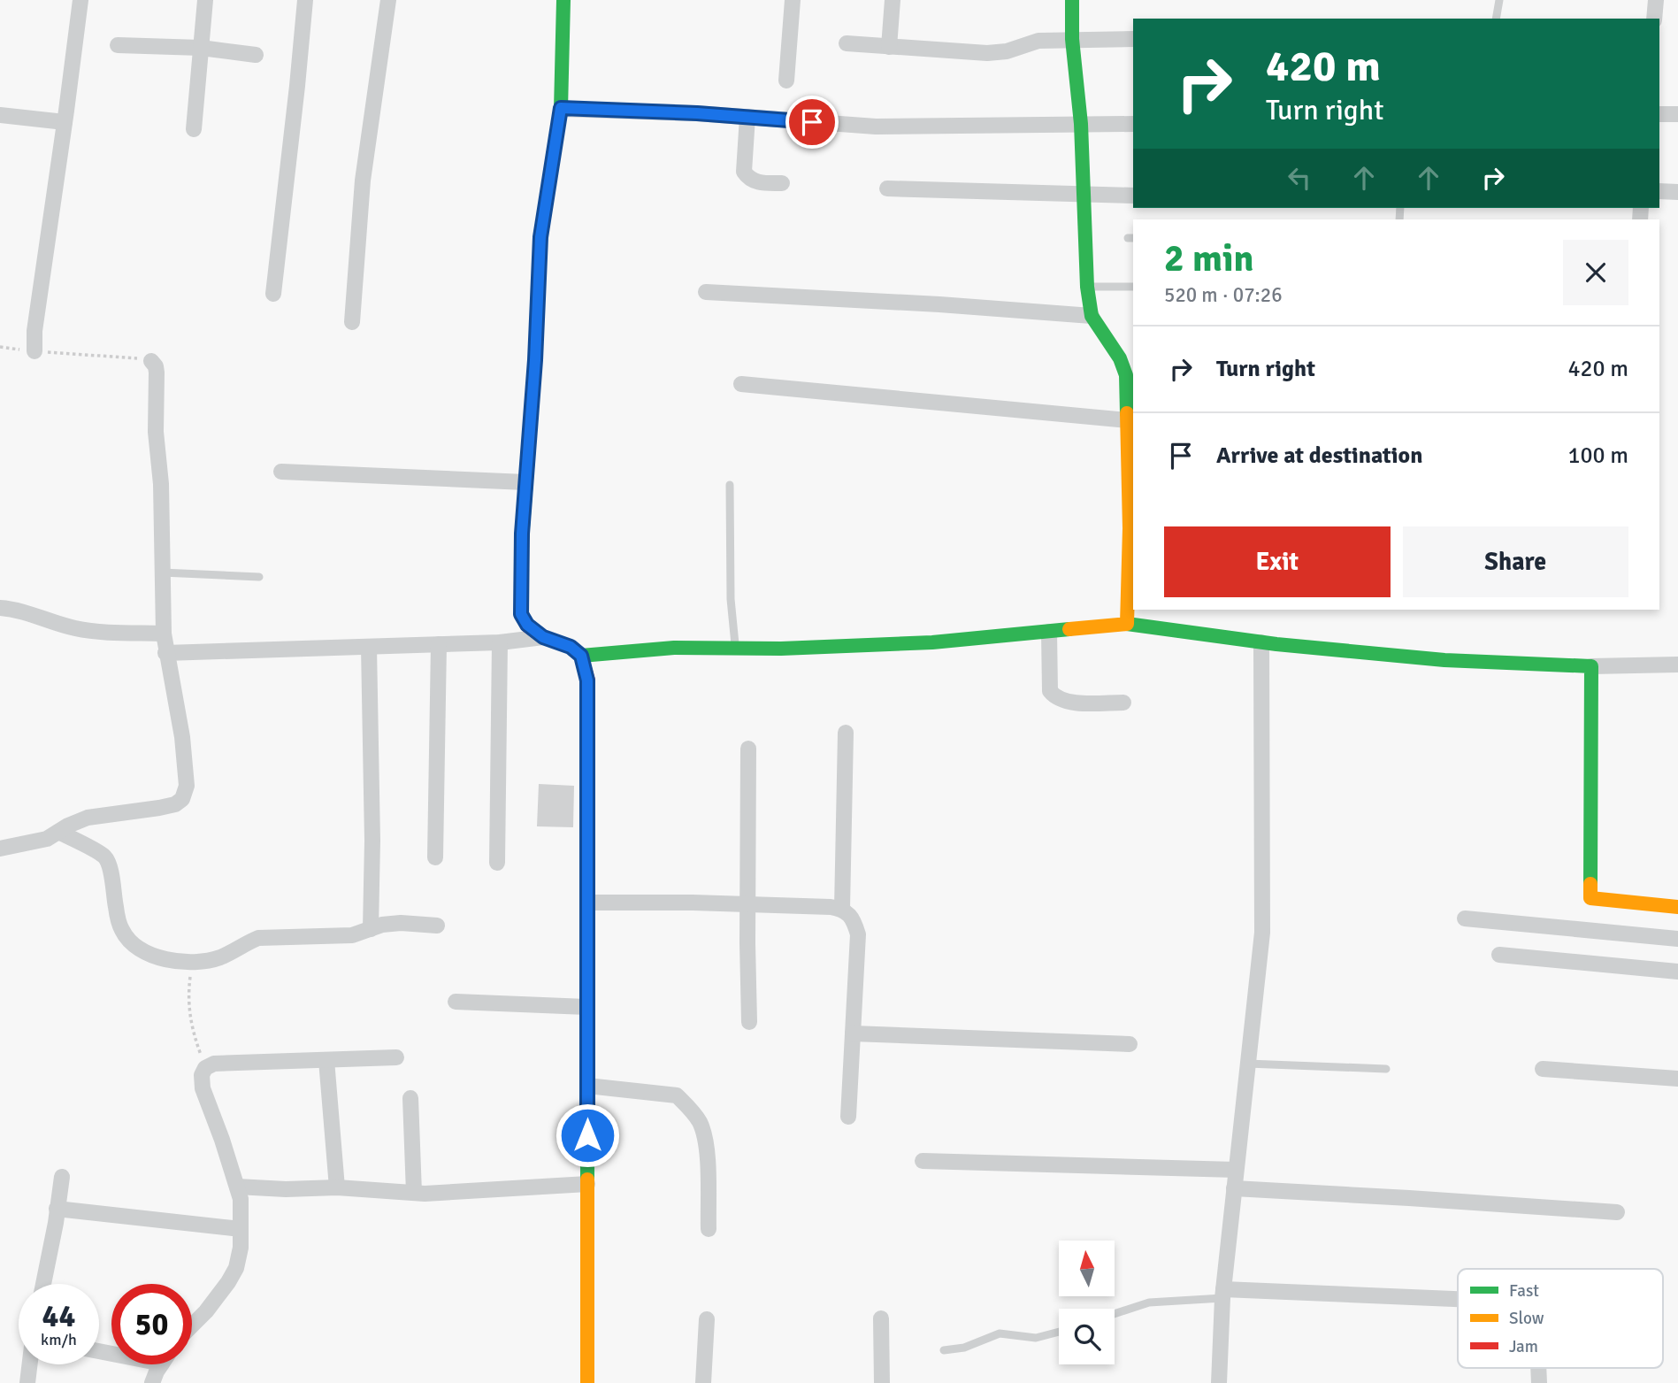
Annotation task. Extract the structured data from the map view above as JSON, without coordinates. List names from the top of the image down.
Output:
{
  "legend": ["Fast", "Slow", "Jam"],
  "north": "top",
  "page": {
    "turn": ["420 m", "Turn right"],
    "heading": ["2 min", "520 m · 07:26"],
    "list": [
      {
        "name": "Turn right",
        "value": "420 m"
      },
      {
        "name": "Arrive at destination",
        "value": "100 m"
      }
    ],
    "buttons": ["Exit", "Share"],
    "speed": "44 km/h",
    "limit": "50"
  }
}
